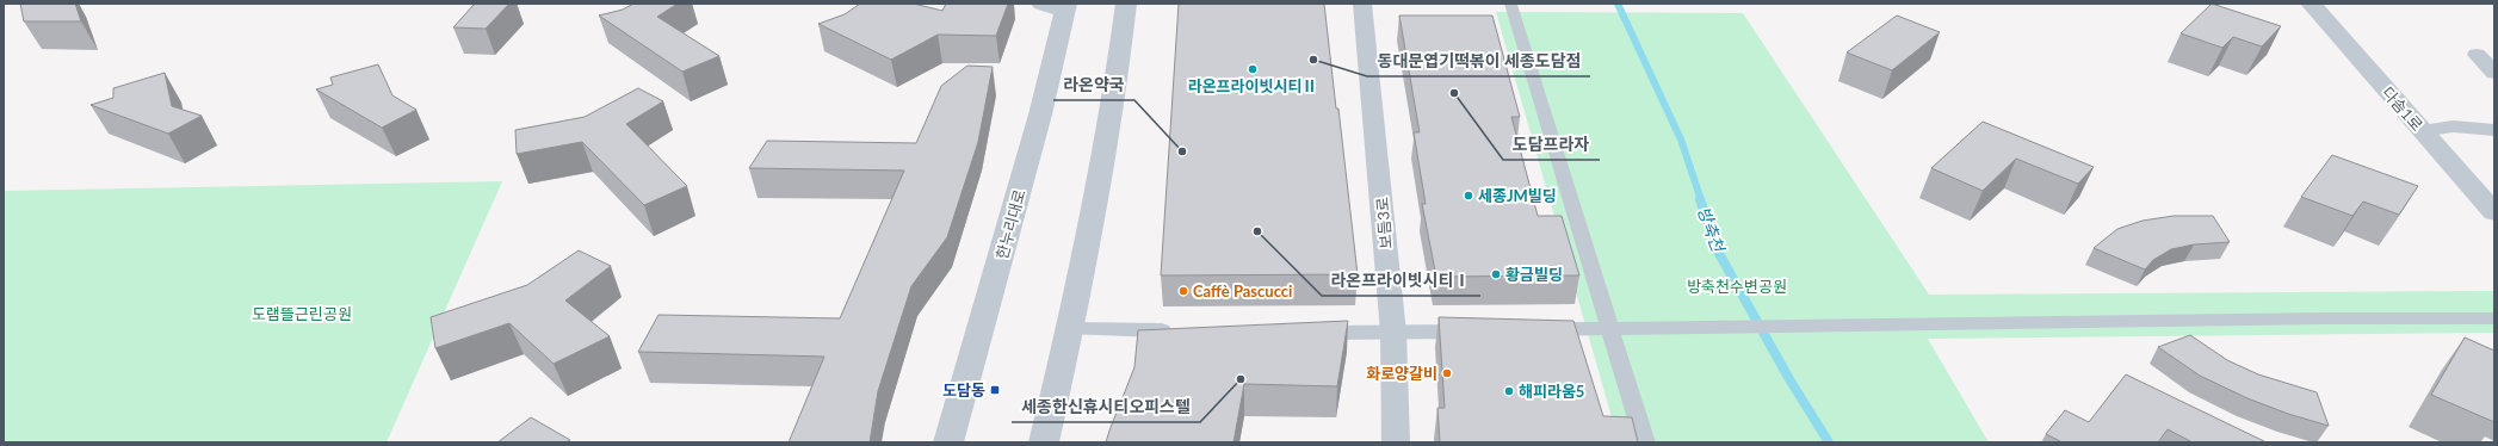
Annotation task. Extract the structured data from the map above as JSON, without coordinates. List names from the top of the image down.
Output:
{
  "streets": {
    "street": ["다솜1로", "보듬3로", "한누리대로"]
  },
  "water": ["방축천"],
  "parks": ["방축천수변공원", "도램뜰근린공원"],
  "places": {
    "other": [
      "동대문엽기떡볶이 세종도담점",
      "라온프라이빗시티Ⅱ",
      "도담프라자",
      "라온약국",
      "세종JM빌딩",
      "라온프라이빗시티Ⅰ",
      "황금빌딩",
      "Caffè Pascucci",
      "화로양갈비",
      "세종한신휴시티오피스텔",
      "해피라움5"
    ],
    "transit": ["도담동"]
  }
}
